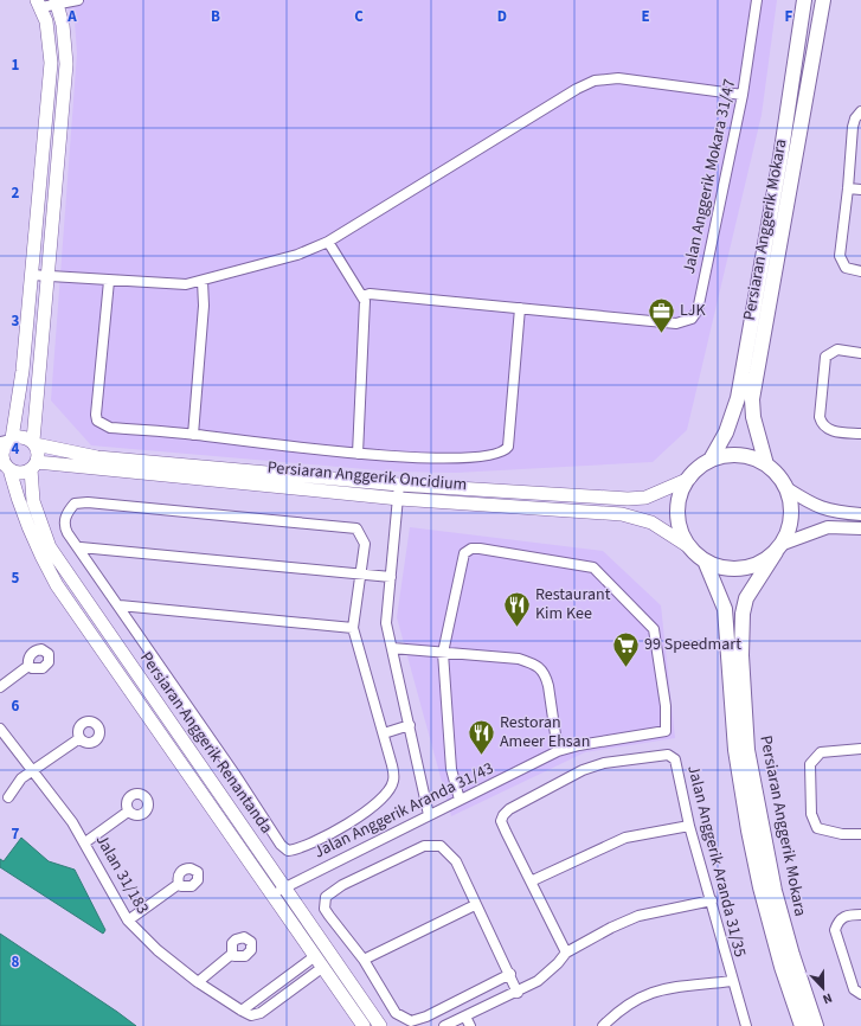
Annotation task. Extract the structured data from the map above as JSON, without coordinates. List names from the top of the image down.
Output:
{
  "streets": {
    "main road": ["Persiaran Anggerik Mokara", "Persiaran Anggerik Oncidium", "Persiaran Anggerik Renantanda"],
    "street": [
      "Jalan Anggerik Mokara 31/47",
      "Jalan Anggerik Aranda 31/43",
      "Jalan Anggerik Aranda 31/35",
      "Jalan 31/183"
    ]
  },
  "crossings": [
    ["Persiaran Anggerik Mokara", "Persiaran Anggerik Oncidium"],
    ["Persiaran Anggerik Oncidium", "Persiaran Anggerik Renantanda"],
    ["Persiaran Anggerik Renantanda", "Jalan Anggerik Aranda 31/43"]
  ],
  "places": {
    "office": ["LJK"],
    "restaurant": ["Restaurant Kim Kee", "Restoran Ameer Ehsan"],
    "supermarket": ["99 Speedmart"]
  },
  "north": "bottom",
  "grid": {
    "columns": [
      "A",
      "B",
      "C",
      "D",
      "E",
      "F"
    ],
    "rows": [
      "1",
      "2",
      "3",
      "4",
      "5",
      "6",
      "7",
      "8"
    ]
  }
}
